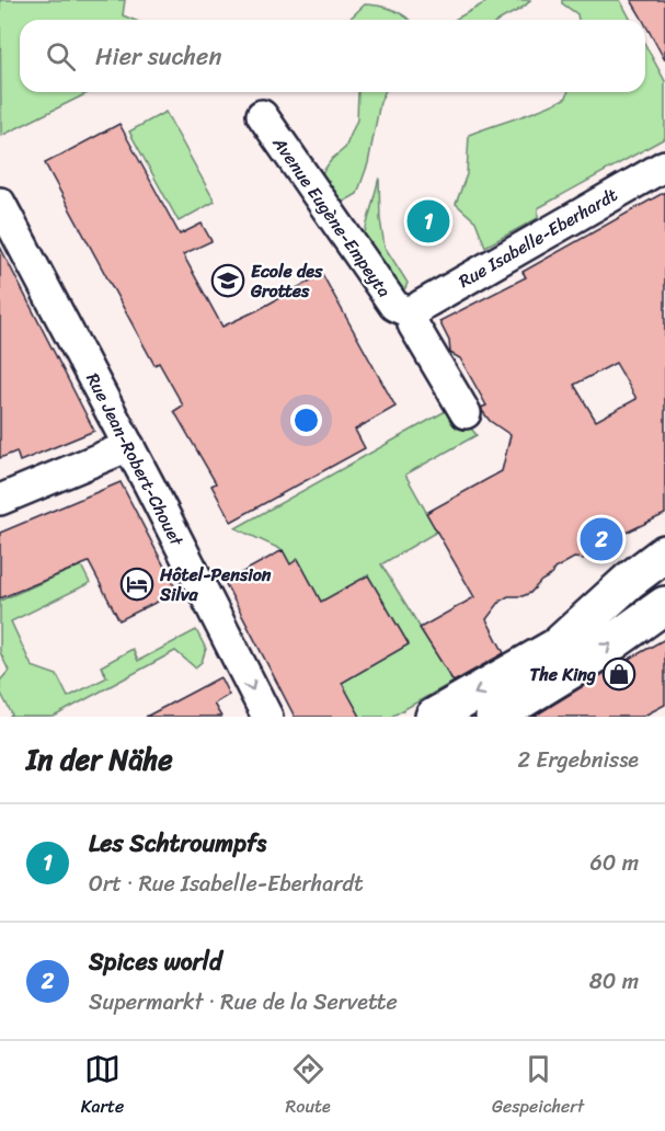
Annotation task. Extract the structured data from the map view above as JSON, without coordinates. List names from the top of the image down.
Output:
{
  "streets": {
    "street": ["Avenue Eugène-Empeyta", "Rue Isabelle-Eberhardt", "Rue Jean-Robert-Chouet"]
  },
  "crossings": [
    ["Avenue Eugène-Empeyta", "Rue Isabelle-Eberhardt"]
  ],
  "one_way": ["Rue Jean-Robert-Chouet"],
  "places": {
    "school or university": ["Ecole des Grottes"],
    "hotel": ["Hôtel-Pension Silva"],
    "shop": ["The King"]
  },
  "page": {
    "search": "Hier suchen",
    "pins": ["1", "2"],
    "heading": ["In der Nähe", "2 Ergebnisse"],
    "list": [
      {
        "mark": "1",
        "name": "Les Schtroumpfs",
        "note": "Ort · Rue Isabelle-Eberhardt",
        "value": "60 m"
      },
      {
        "mark": "2",
        "name": "Spices world",
        "note": "Supermarkt · Rue de la Servette",
        "value": "80 m"
      }
    ],
    "nav": ["Karte", "Route", "Gespeichert"]
  }
}
